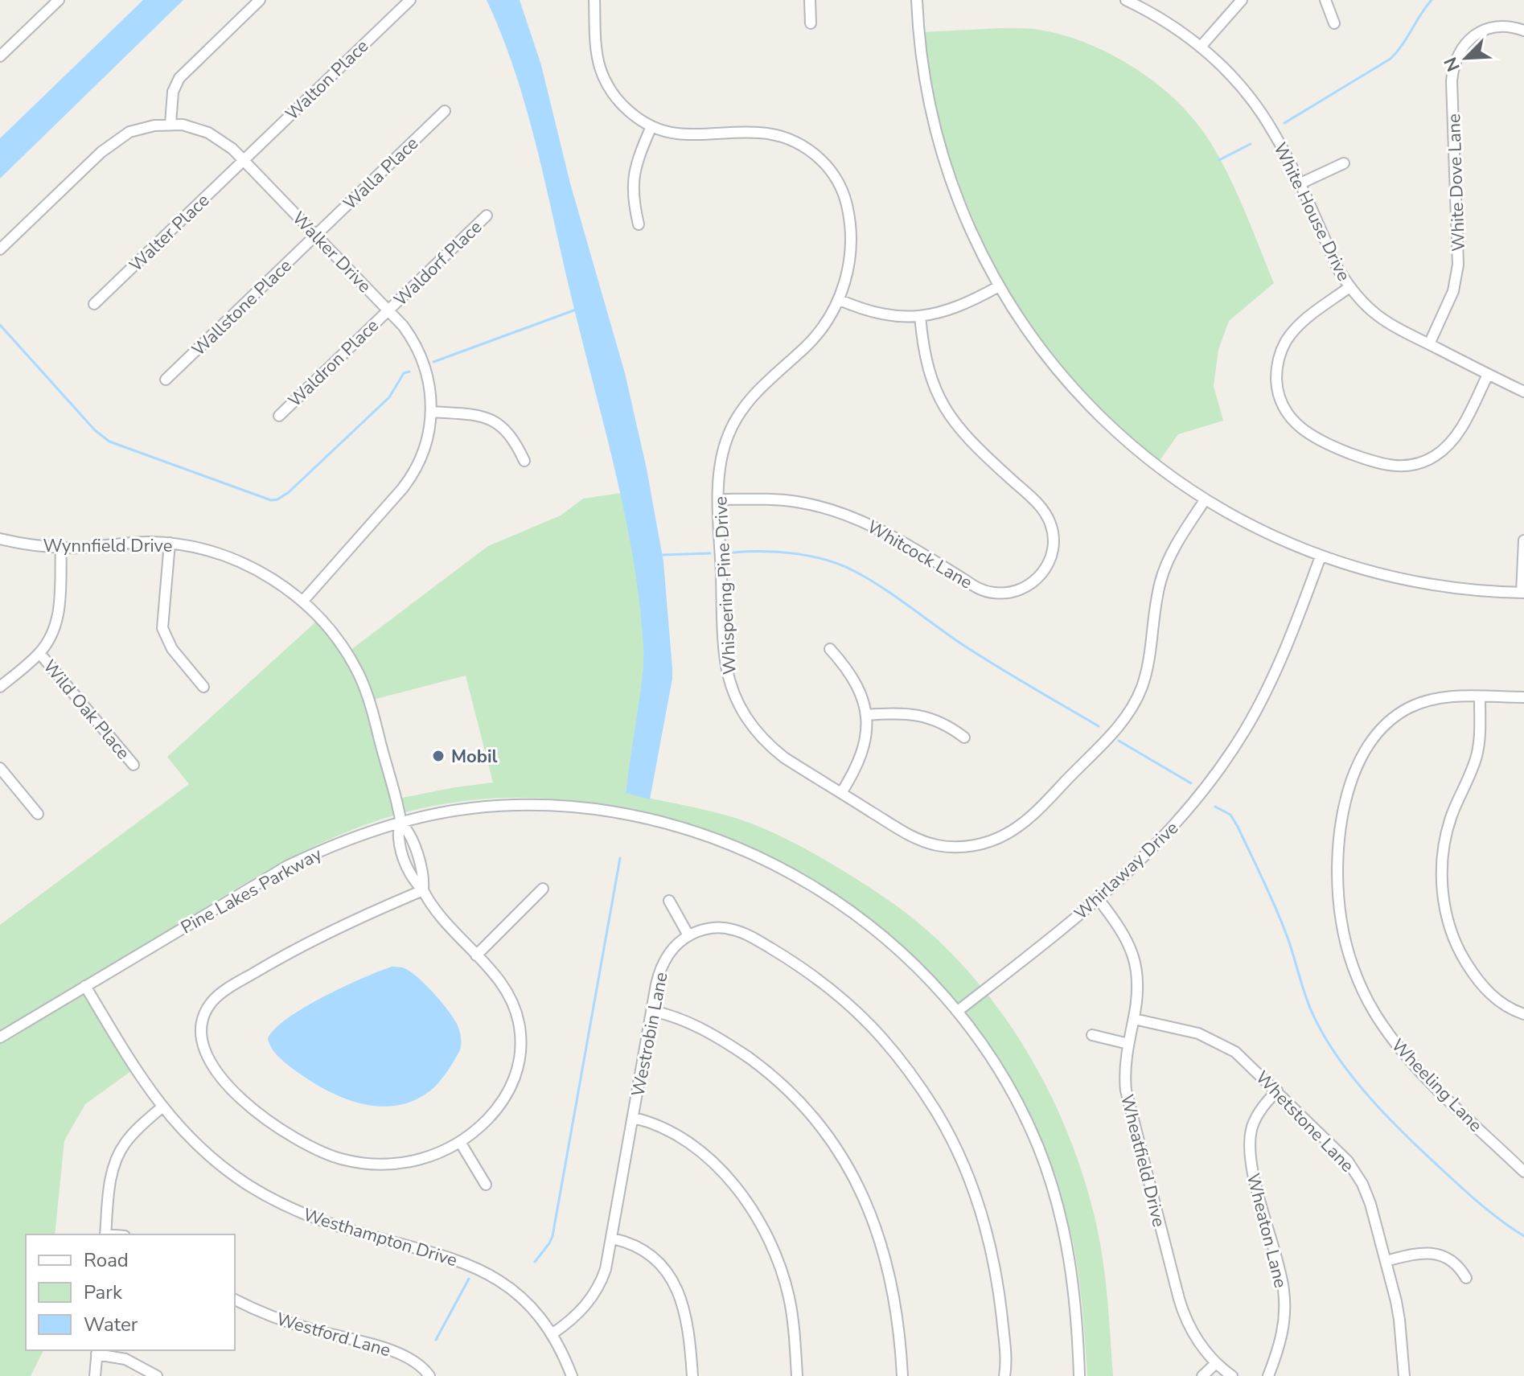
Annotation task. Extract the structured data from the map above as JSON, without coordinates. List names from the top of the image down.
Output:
{
  "streets": {
    "street": [
      "Walton Place",
      "Walla Place",
      "White Dove Lane",
      "White House Drive",
      "Walter Place",
      "Walker Drive",
      "Waldorf Place",
      "Wallstone Place",
      "Waldron Place",
      "Wynnfield Drive",
      "Whitcock Lane",
      "Whispering Pine Drive",
      "Wild Oak Place",
      "Whirlaway Drive",
      "Pine Lakes Parkway",
      "Westrobin Lane",
      "Wheeling Lane",
      "Whetstone Lane",
      "Wheatfield Drive",
      "Wheaton Lane",
      "Westhampton Drive",
      "Westford Lane"
    ]
  },
  "crossings": [
    ["Walton Place", "Walter Place"],
    ["Walton Place", "Walker Drive"],
    ["Walla Place", "Walker Drive"],
    ["Walla Place", "Wallstone Place"],
    ["White Dove Lane", "White House Drive"],
    ["Walter Place", "Walker Drive"],
    ["Walker Drive", "Waldorf Place"],
    ["Walker Drive", "Wallstone Place"],
    ["Walker Drive", "Waldron Place"],
    ["Walker Drive", "Wynnfield Drive"],
    ["Waldorf Place", "Waldron Place"],
    ["Wynnfield Drive", "Pine Lakes Parkway"],
    ["Whitcock Lane", "Whispering Pine Drive"],
    ["Whirlaway Drive", "Pine Lakes Parkway"],
    ["Whirlaway Drive", "Wheatfield Drive"],
    ["Pine Lakes Parkway", "Westhampton Drive"],
    ["Westrobin Lane", "Westhampton Drive"],
    ["Whetstone Lane", "Wheatfield Drive"],
    ["Whetstone Lane", "Wheaton Lane"]
  ],
  "places": ["Mobil"],
  "legend": ["Road", "Park", "Water"],
  "north": "bottom left"
}
